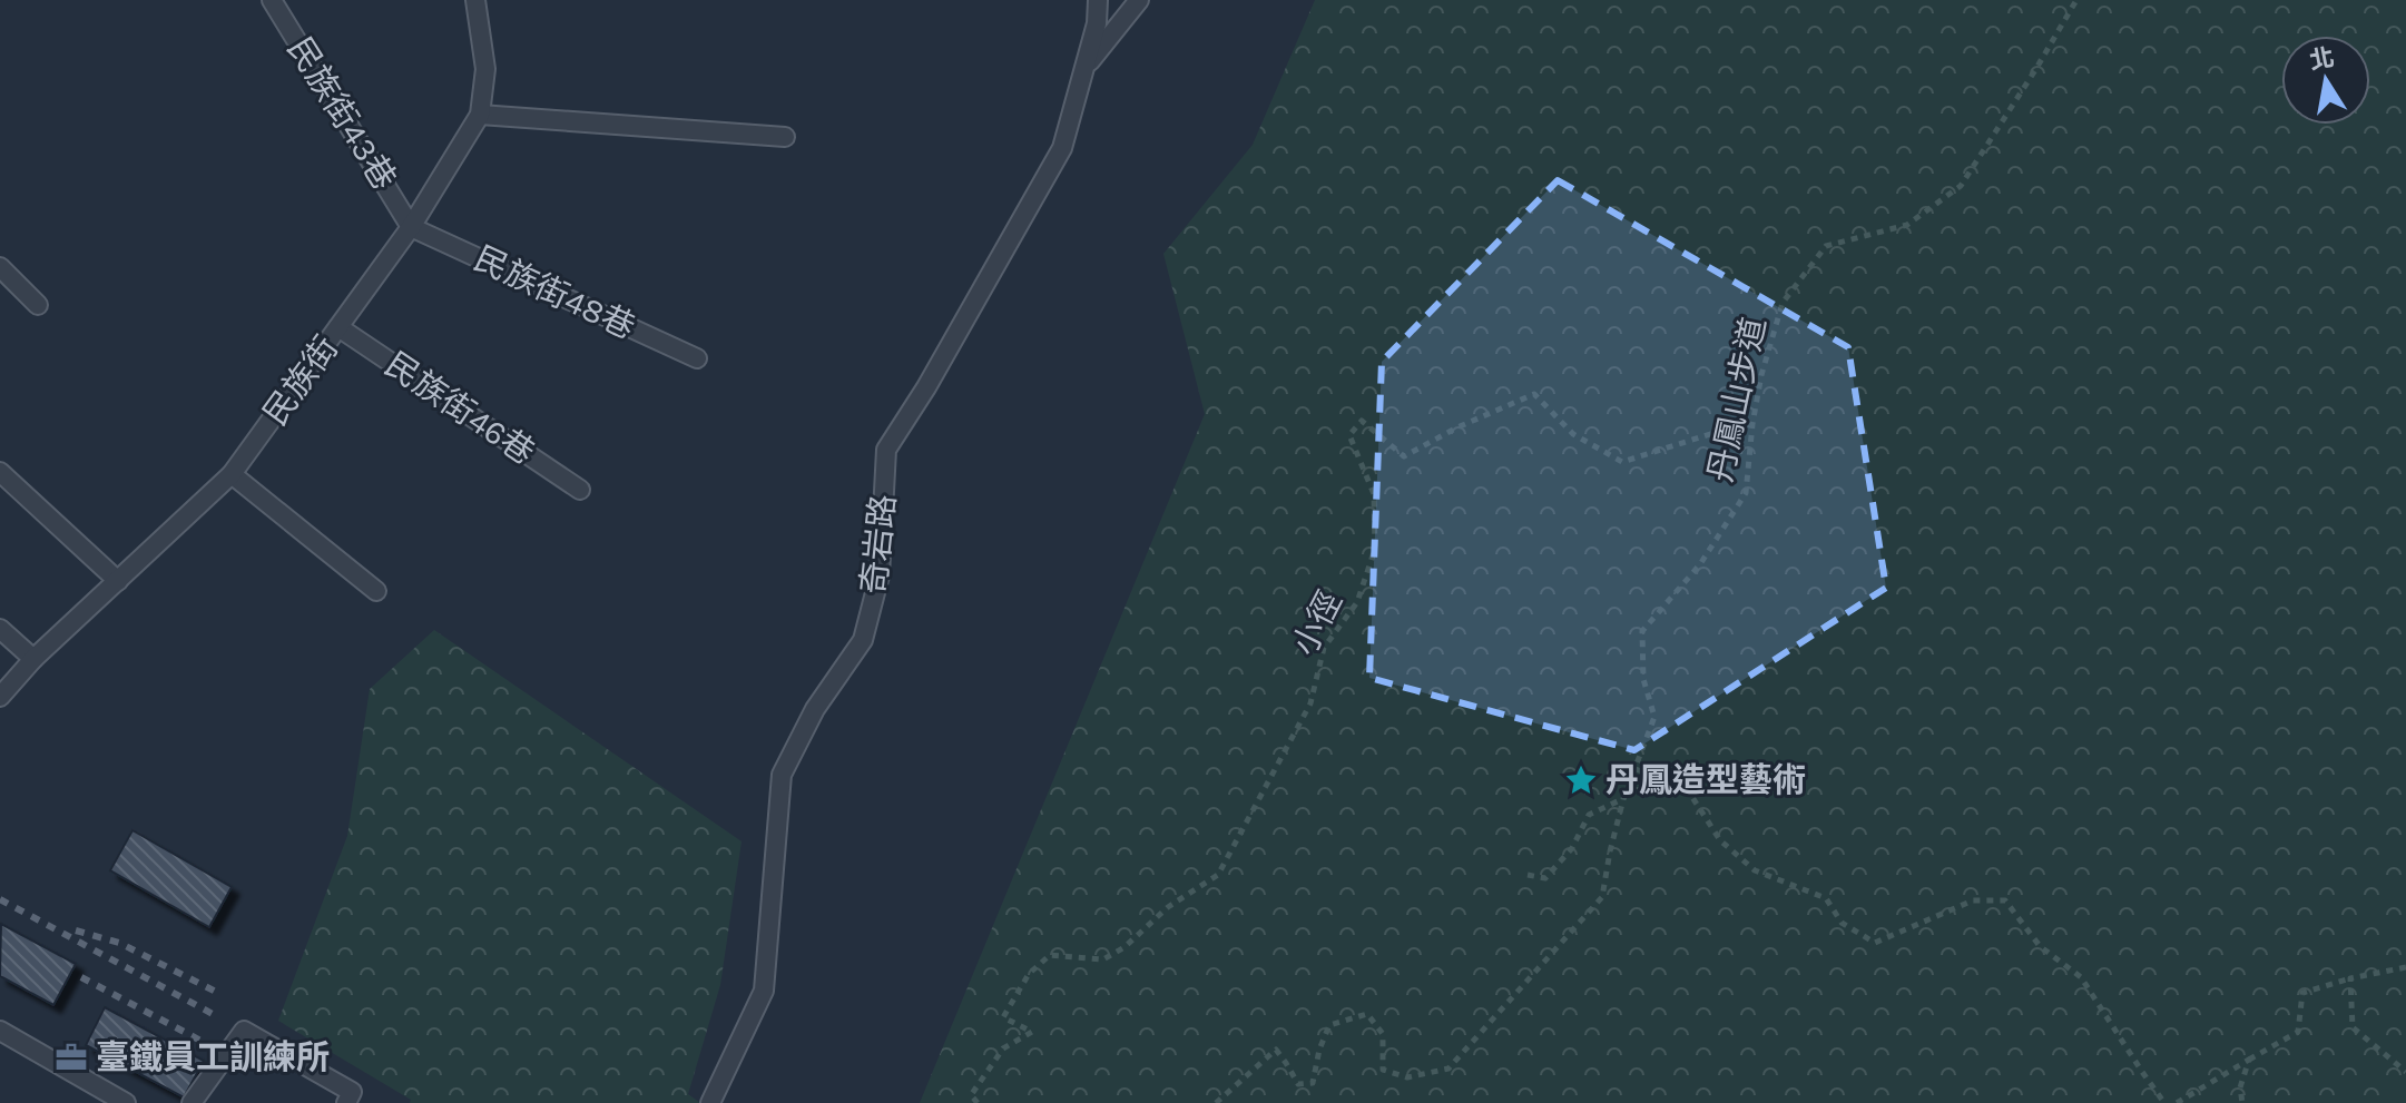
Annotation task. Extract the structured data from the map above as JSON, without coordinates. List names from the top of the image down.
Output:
{
  "streets": {
    "lane": [
      "民族街43巷",
      "民族街48巷",
      "民族街",
      "民族街46巷",
      "奇岩路"
    ],
    "path": ["丹鳳山步道", "小徑"]
  },
  "crossings": [
    ["民族街43巷", "民族街48巷"],
    ["民族街43巷", "民族街"],
    ["民族街48巷", "民族街"],
    ["民族街", "民族街46巷"],
    ["丹鳳山步道", "小徑"]
  ],
  "places": {
    "place": ["丹鳳造型藝術"],
    "office": ["臺鐵員工訓練所"]
  },
  "north": "top"
}
